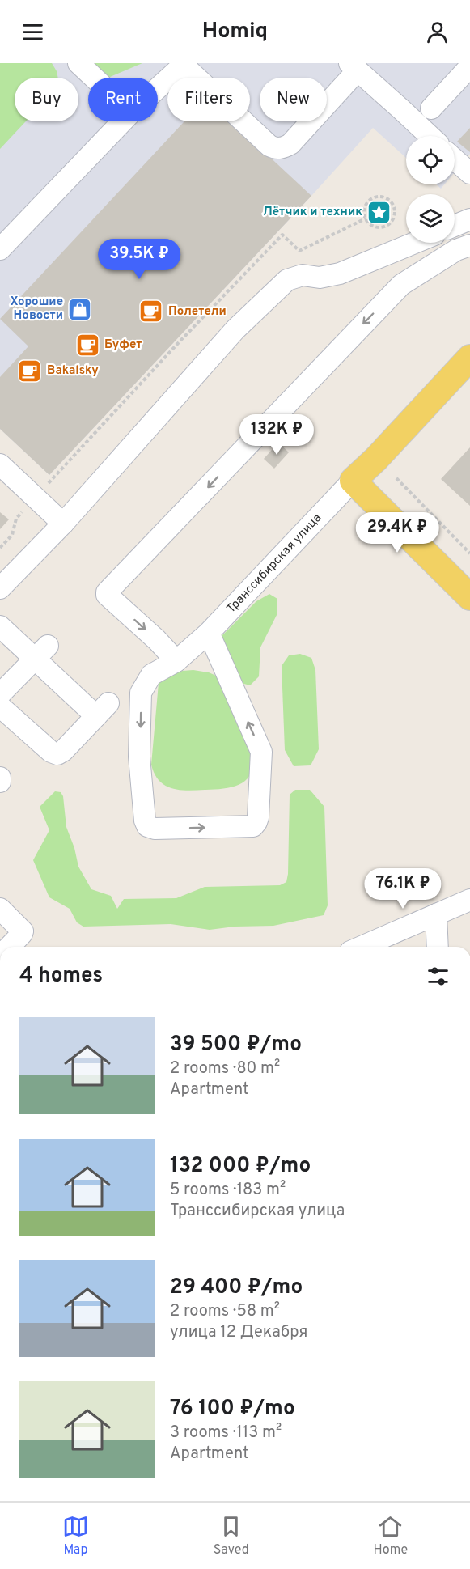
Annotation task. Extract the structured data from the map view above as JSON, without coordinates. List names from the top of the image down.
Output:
{
  "streets": {
    "main road": ["Транссибирская улица"]
  },
  "places": {
    "place": ["Лётчик и техник"],
    "shop": ["Хорошие Новости"],
    "cafe": ["Полетели", "Буфет", "Bakalsky"]
  },
  "page": {
    "header": "Homiq",
    "chip": [
      "Buy",
      "Rent",
      "Filters",
      "New"
    ],
    "price": [
      "39.5K ₽",
      "132K ₽",
      "29.4K ₽",
      "76.1K ₽"
    ],
    "heading": "4 homes",
    "list": [
      {
        "name": "39 500 ₽/mo",
        "note": "2 rooms · 80 m² · Apartment"
      },
      {
        "name": "132 000 ₽/mo",
        "note": "5 rooms · 183 m² · Транссибирская улица"
      },
      {
        "name": "29 400 ₽/mo",
        "note": "2 rooms · 58 m² · улица 12 Декабря"
      },
      {
        "name": "76 100 ₽/mo",
        "note": "3 rooms · 113 m² · Apartment"
      }
    ],
    "tabs": ["Map", "Saved", "Home"]
  }
}
